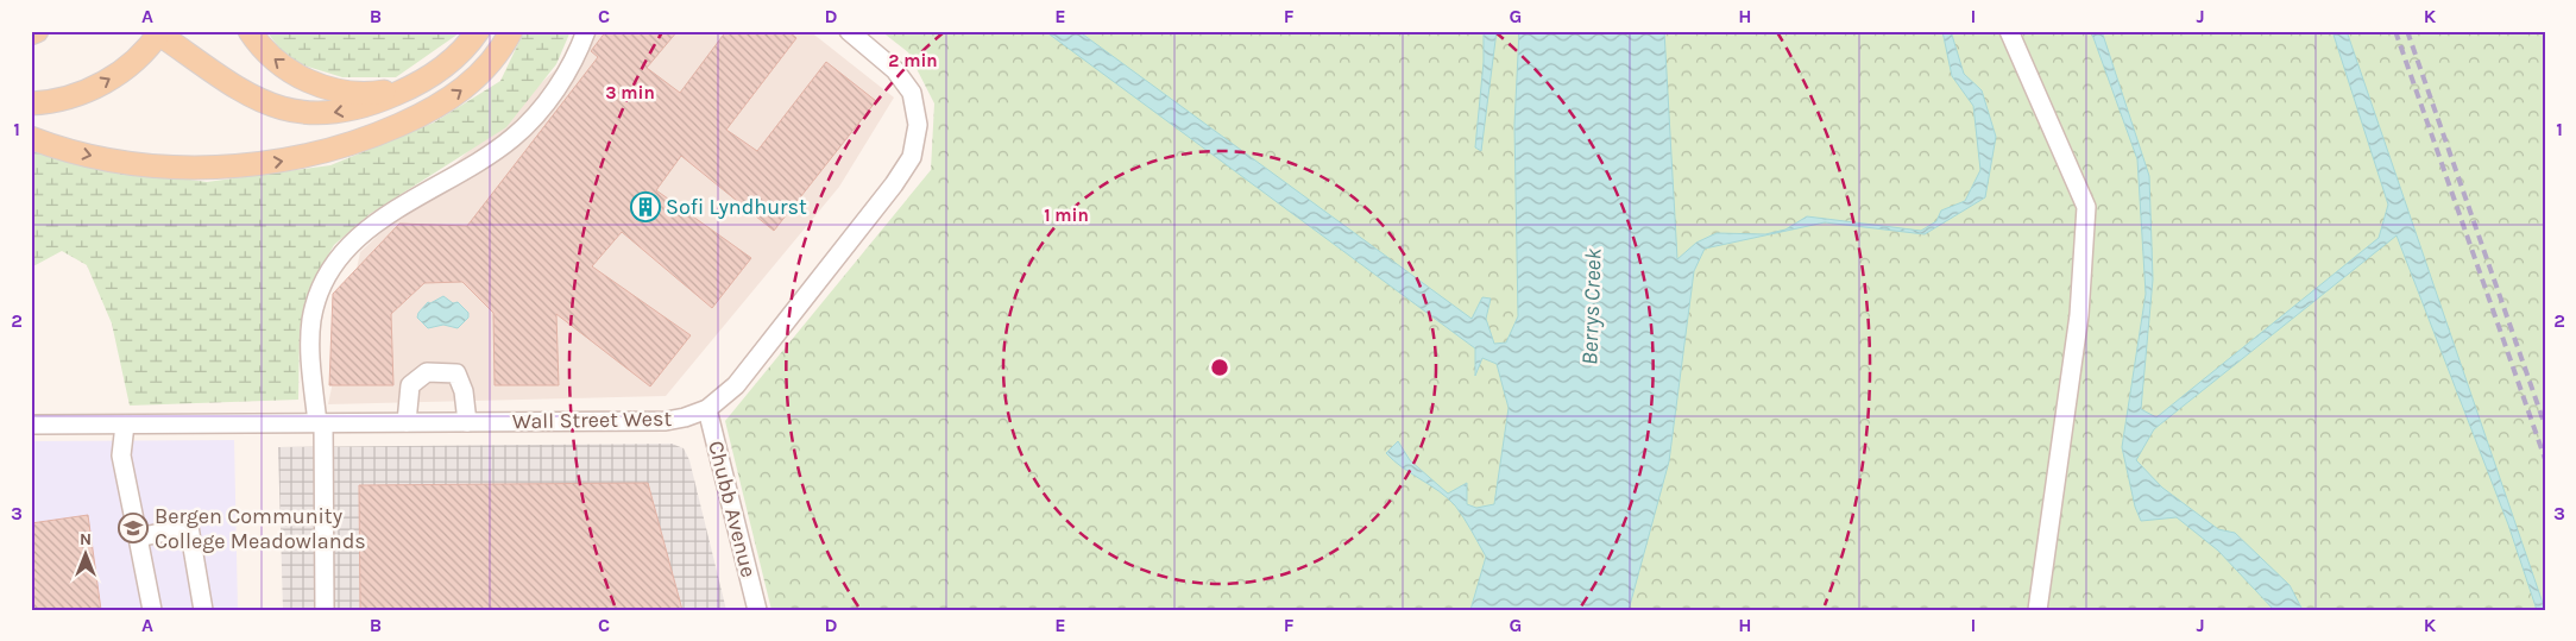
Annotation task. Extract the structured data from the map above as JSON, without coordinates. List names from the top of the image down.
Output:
{
  "streets": {
    "street": ["Wall Street West", "Chubb Avenue"]
  },
  "crossings": [
    ["Wall Street West", "Chubb Avenue"]
  ],
  "water": ["Berrys Creek"],
  "places": {
    "building": ["Sofi Lyndhurst"],
    "school or university": ["Bergen Community College Meadowlands"]
  },
  "north": "top",
  "grid": {
    "columns": [
      "A",
      "B",
      "C",
      "D",
      "E",
      "F",
      "G",
      "H",
      "I",
      "J",
      "K"
    ],
    "rows": ["1", "2", "3"]
  },
  "rings": ["2 min", "3 min", "1 min"]
}
